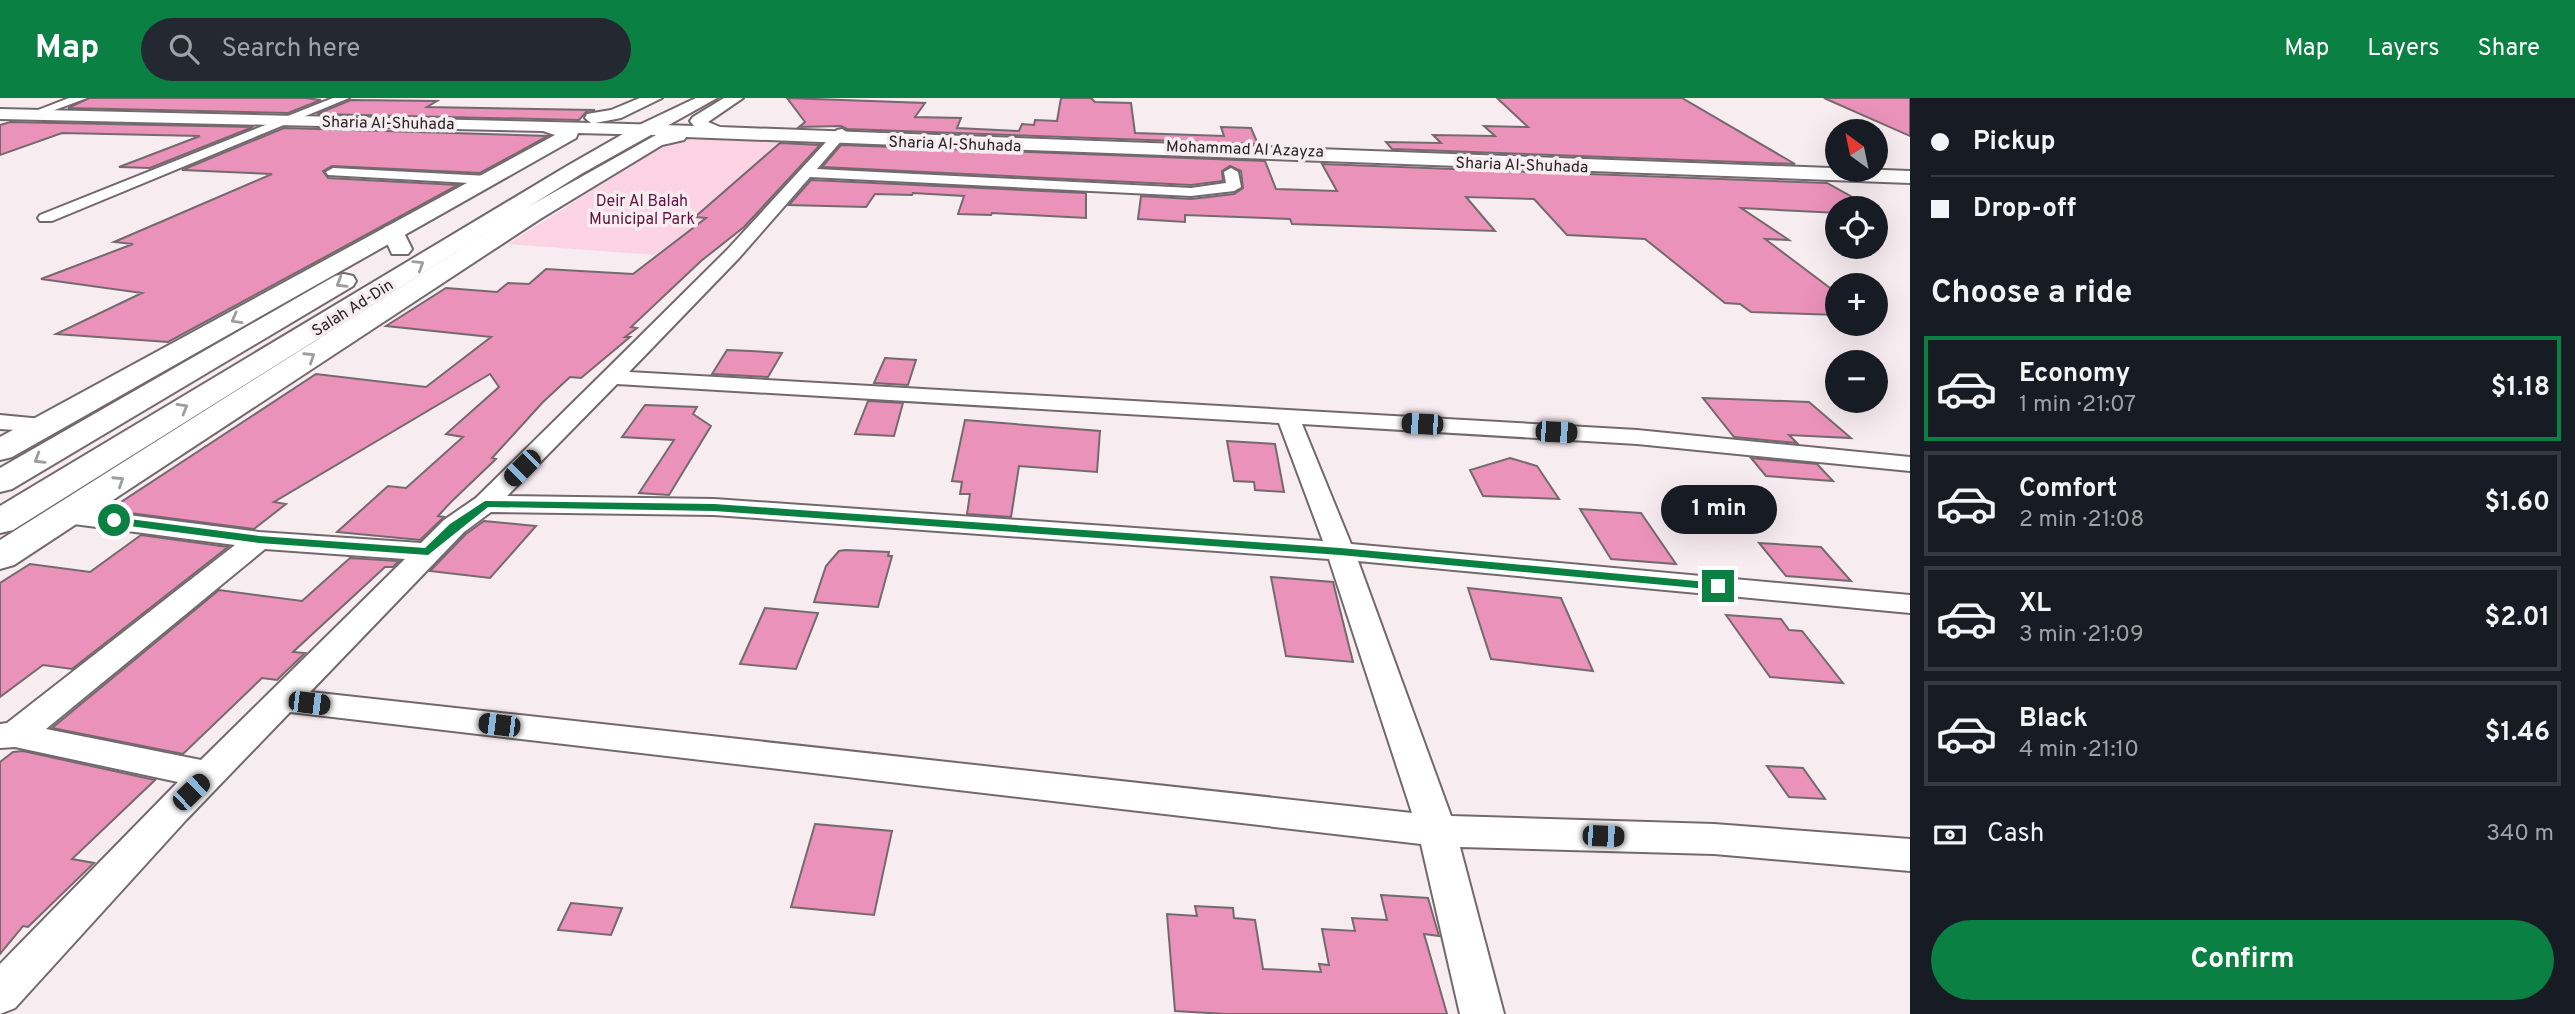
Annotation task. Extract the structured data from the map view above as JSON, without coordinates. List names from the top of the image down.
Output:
{
  "streets": {
    "main road": ["Sharia Al-Shuhada", "Mohammad Al Azayza", "Salah Ad-Din"]
  },
  "crossings": [
    ["Sharia Al-Shuhada", "Mohammad Al Azayza"],
    ["Sharia Al-Shuhada", "Salah Ad-Din"],
    ["Mohammad Al Azayza", "Salah Ad-Din"]
  ],
  "parks": ["Deir Al Balah Municipal Park"],
  "north": "top left",
  "page": {
    "header": "Map",
    "search": "Search here",
    "nav": ["Map", "Layers", "Share"],
    "banner": ["Pickup", "Drop-off"],
    "map_buttons": ["+", "−"],
    "heading": "Choose a ride",
    "list": [
      {
        "name": "Economy",
        "note": "1 min · 21:07",
        "value": "$1.18"
      },
      {
        "name": "Comfort",
        "note": "2 min · 21:08",
        "value": "$1.60"
      },
      {
        "name": "XL",
        "note": "3 min · 21:09",
        "value": "$2.01"
      },
      {
        "name": "Black",
        "note": "4 min · 21:10",
        "value": "$1.46"
      }
    ],
    "bubble": "1 min",
    "pay": ["Cash", "340 m"],
    "buttons": "Confirm"
  }
}
